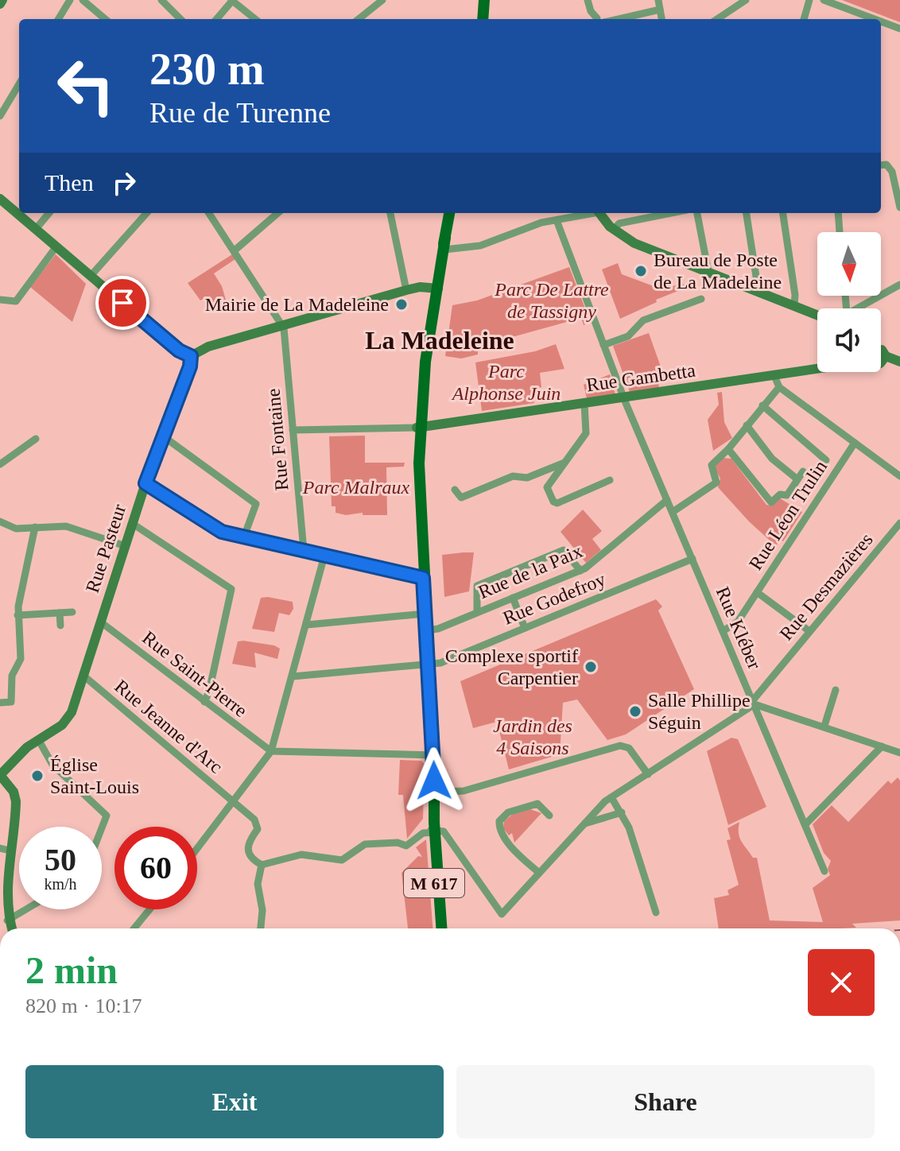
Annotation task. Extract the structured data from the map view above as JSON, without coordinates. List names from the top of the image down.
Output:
{
  "streets": {
    "main road": ["M 617"],
    "street": [
      "Rue Gambetta",
      "Rue Fontaine",
      "Rue Léon Trulin",
      "Rue Pasteur",
      "Rue de la Paix",
      "Rue Desmazières",
      "Rue Godefroy",
      "Rue Kléber",
      "Rue Saint-Pierre",
      "Rue Jeanne d'Arc"
    ]
  },
  "crossings": [
    ["Rue Gambetta", "Rue Kléber"],
    ["Rue Gambetta", "M 617"],
    ["Rue Léon Trulin", "Rue Kléber"],
    ["Rue Pasteur", "Rue Saint-Pierre"],
    ["Rue Pasteur", "Rue Jeanne d'Arc"],
    ["Rue de la Paix", "Rue Kléber"],
    ["Rue de la Paix", "M 617"],
    ["Rue Desmazières", "Rue Kléber"],
    ["Rue Godefroy", "Rue Kléber"],
    ["Rue Godefroy", "M 617"]
  ],
  "districts": ["La Madeleine"],
  "parks": [
    "Parc De Lattre de Tassigny",
    "Parc Alphonse Juin",
    "Parc Malraux",
    "Jardin des 4 Saisons"
  ],
  "places": [
    "Bureau de Poste de La Madeleine",
    "Mairie de La Madeleine",
    "Complexe sportif Carpentier",
    "Salle Phillipe Séguin",
    "Église Saint-Louis"
  ],
  "north": "bottom",
  "page": {
    "turn": ["230 m", "Rue de Turenne"],
    "then": "Then",
    "speed": "50 km/h",
    "limit": "60",
    "heading": ["2 min", "820 m · 10:17"],
    "buttons": ["Exit", "Share"]
  }
}
